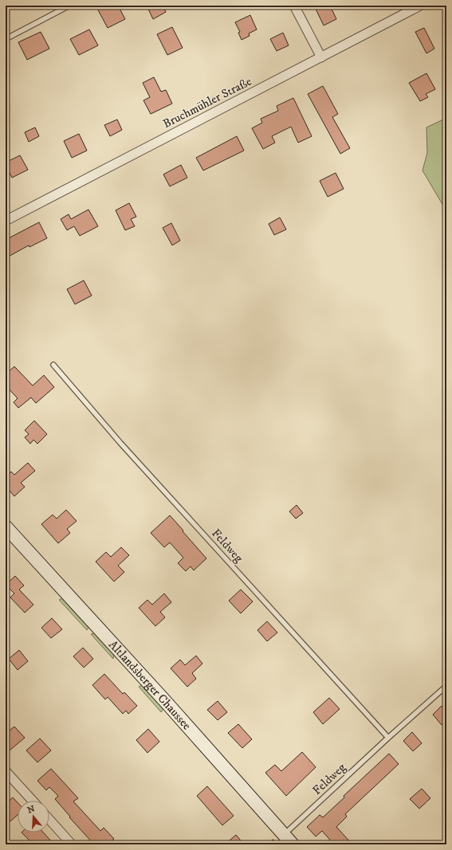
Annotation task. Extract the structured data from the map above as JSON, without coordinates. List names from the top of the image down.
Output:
{
  "streets": {
    "main road": ["Altlandsberger Chaussee"],
    "street": ["Bruchmühler Straße"],
    "lane": ["Feldweg"]
  },
  "crossings": [
    ["Feldweg", "Altlandsberger Chaussee"]
  ],
  "north": "top"
}
